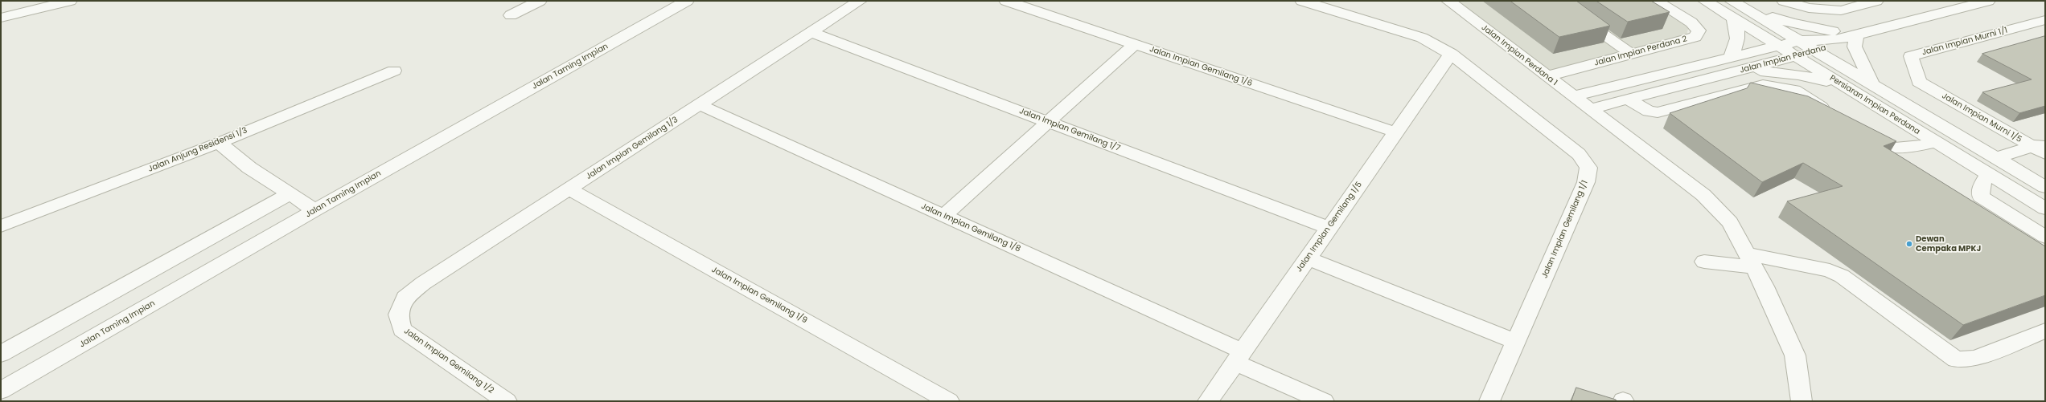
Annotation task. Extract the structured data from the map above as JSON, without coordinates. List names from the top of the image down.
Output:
{
  "streets": {
    "street": [
      "Jalan Impian Murni 1/1",
      "Jalan Impian Perdana 2",
      "Jalan Impian Perdana 1",
      "Jalan Impian Perdana",
      "Jalan Taming Impian",
      "Jalan Impian Gemilang 1/6",
      "Persiaran Impian Perdana",
      "Jalan Impian Murni 1/5",
      "Jalan Impian Gemilang 1/7",
      "Jalan Impian Gemilang 1/3",
      "Jalan Anjung Residensi 1/3",
      "Jalan Impian Gemilang 1/5",
      "Jalan Impian Gemilang 1/8",
      "Jalan Impian Gemilang 1/1",
      "Jalan Impian Gemilang 1/9",
      "Jalan Impian Gemilang 1/2"
    ]
  },
  "crossings": [
    ["Jalan Impian Murni 1/1", "Jalan Impian Murni 1/5"],
    ["Jalan Impian Perdana 2", "Jalan Impian Perdana 1"],
    ["Jalan Impian Perdana 1", "Jalan Impian Perdana"],
    ["Jalan Impian Perdana", "Persiaran Impian Perdana"],
    ["Jalan Impian Gemilang 1/6", "Jalan Impian Gemilang 1/5"],
    ["Jalan Impian Gemilang 1/7", "Jalan Impian Gemilang 1/3"],
    ["Jalan Impian Gemilang 1/7", "Jalan Impian Gemilang 1/5"],
    ["Jalan Impian Gemilang 1/3", "Jalan Impian Gemilang 1/8"],
    ["Jalan Impian Gemilang 1/3", "Jalan Impian Gemilang 1/9"],
    ["Jalan Impian Gemilang 1/3", "Jalan Impian Gemilang 1/2"],
    ["Jalan Impian Gemilang 1/5", "Jalan Impian Gemilang 1/8"],
    ["Jalan Impian Gemilang 1/5", "Jalan Impian Gemilang 1/1"]
  ],
  "places": ["Dewan Cempaka MPKJ"]
}
